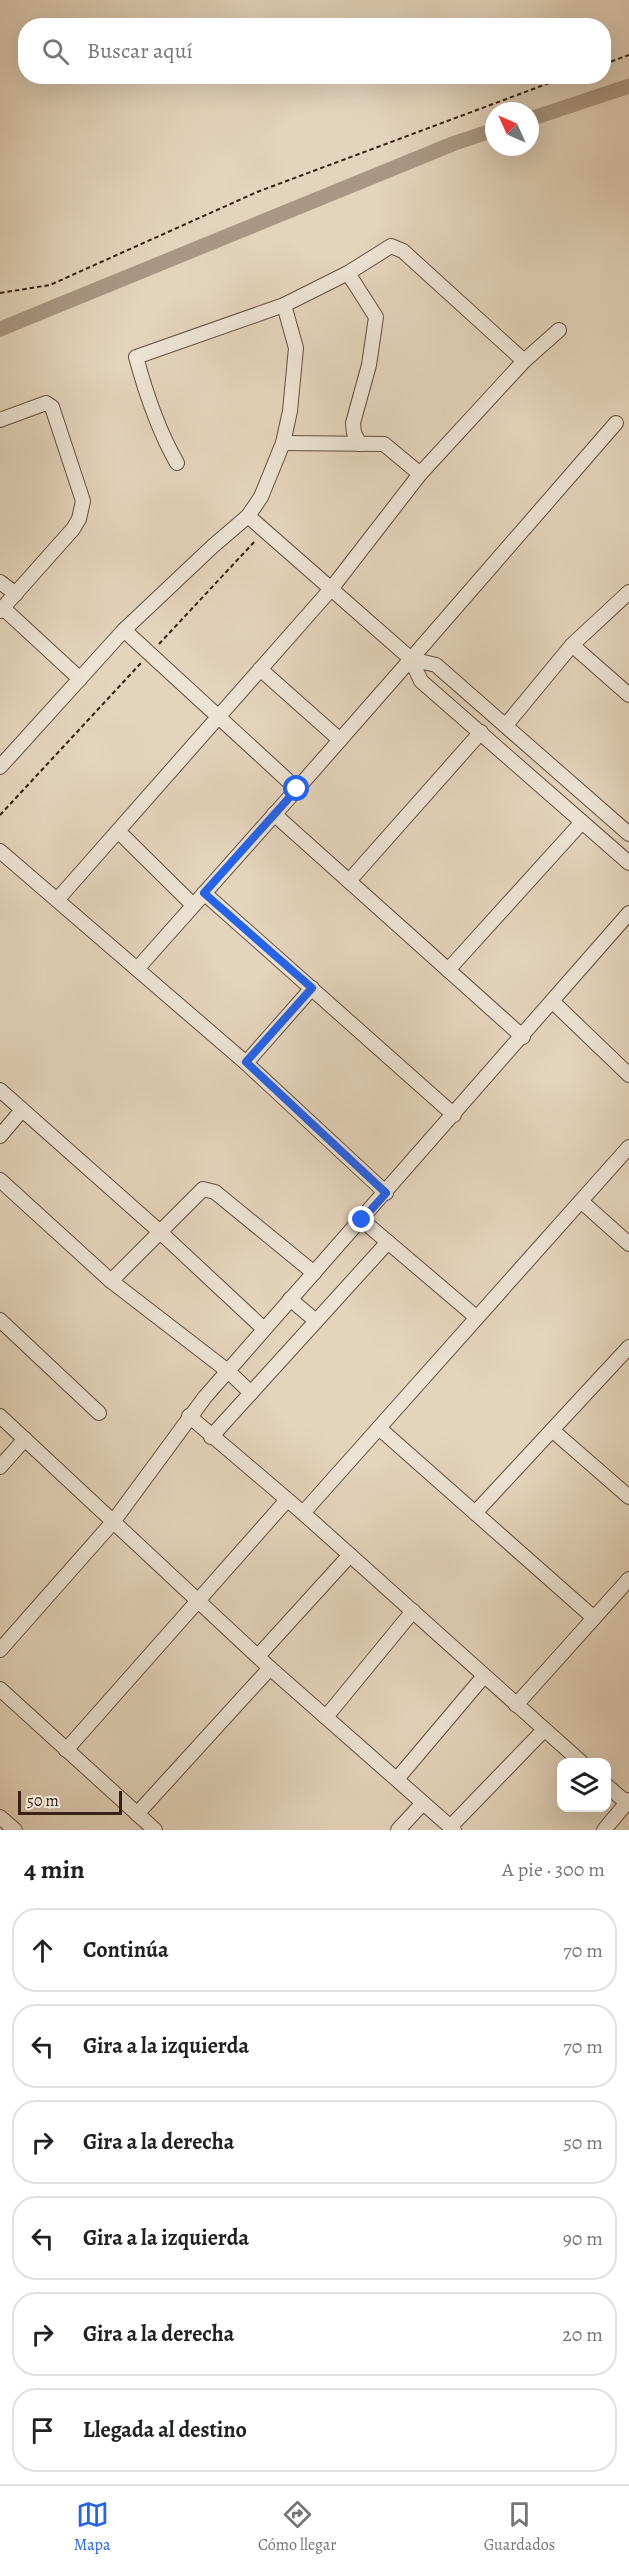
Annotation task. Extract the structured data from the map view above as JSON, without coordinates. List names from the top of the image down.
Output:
{
  "scale_bar": "50 m",
  "north": "top left",
  "page": {
    "search": "Buscar aquí",
    "scale": "50 m",
    "heading": ["4 min", "A pie · 300 m"],
    "list": [
      ["Continúa", "70 m"],
      ["Gira a la izquierda", "70 m"],
      ["Gira a la derecha", "50 m"],
      ["Gira a la izquierda", "90 m"],
      ["Gira a la derecha", "20 m"],
      "Llegada al destino"
    ],
    "nav": ["Mapa", "Cómo llegar", "Guardados"]
  }
}
